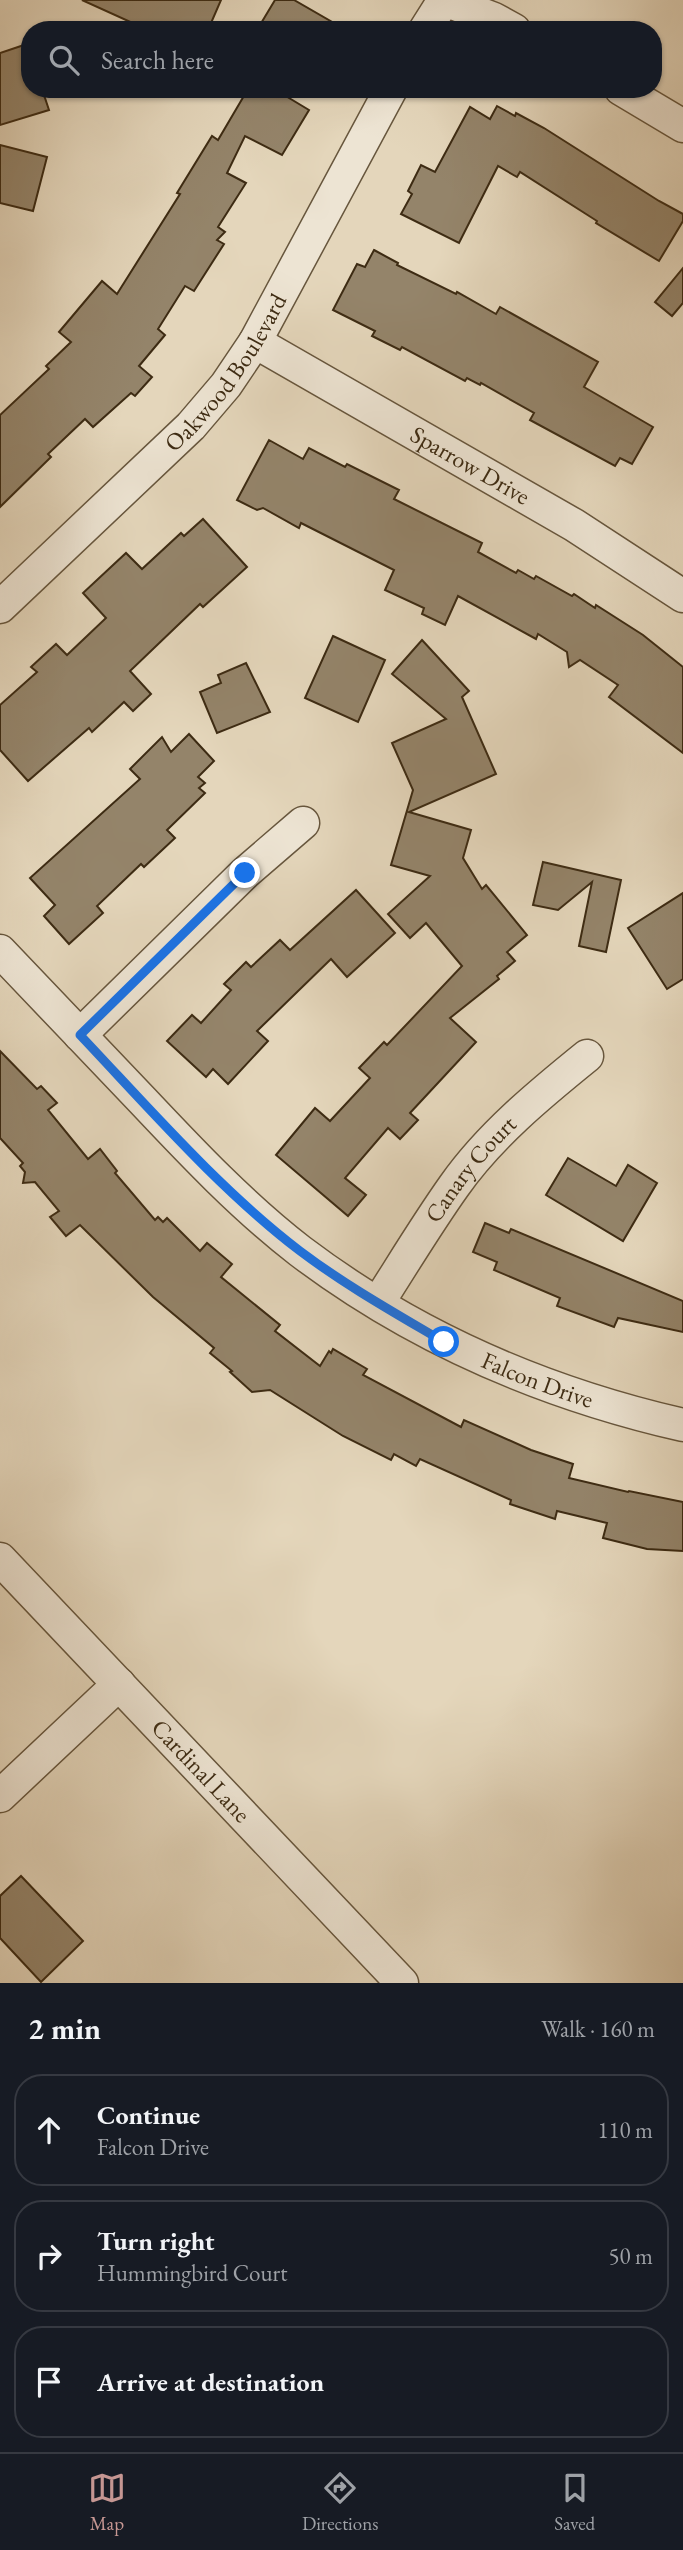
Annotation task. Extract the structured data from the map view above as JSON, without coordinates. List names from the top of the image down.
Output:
{
  "streets": {
    "street": [
      "Oakwood Boulevard",
      "Sparrow Drive",
      "Canary Court",
      "Falcon Drive",
      "Cardinal Lane"
    ]
  },
  "crossings": [
    ["Oakwood Boulevard", "Sparrow Drive"],
    ["Canary Court", "Falcon Drive"]
  ],
  "page": {
    "search": "Search here",
    "heading": ["2 min", "Walk · 160 m"],
    "list": [
      ["Continue", "Falcon Drive", "110 m"],
      ["Turn right", "Hummingbird Court", "50 m"],
      "Arrive at destination"
    ],
    "nav": ["Map", "Directions", "Saved"]
  }
}
